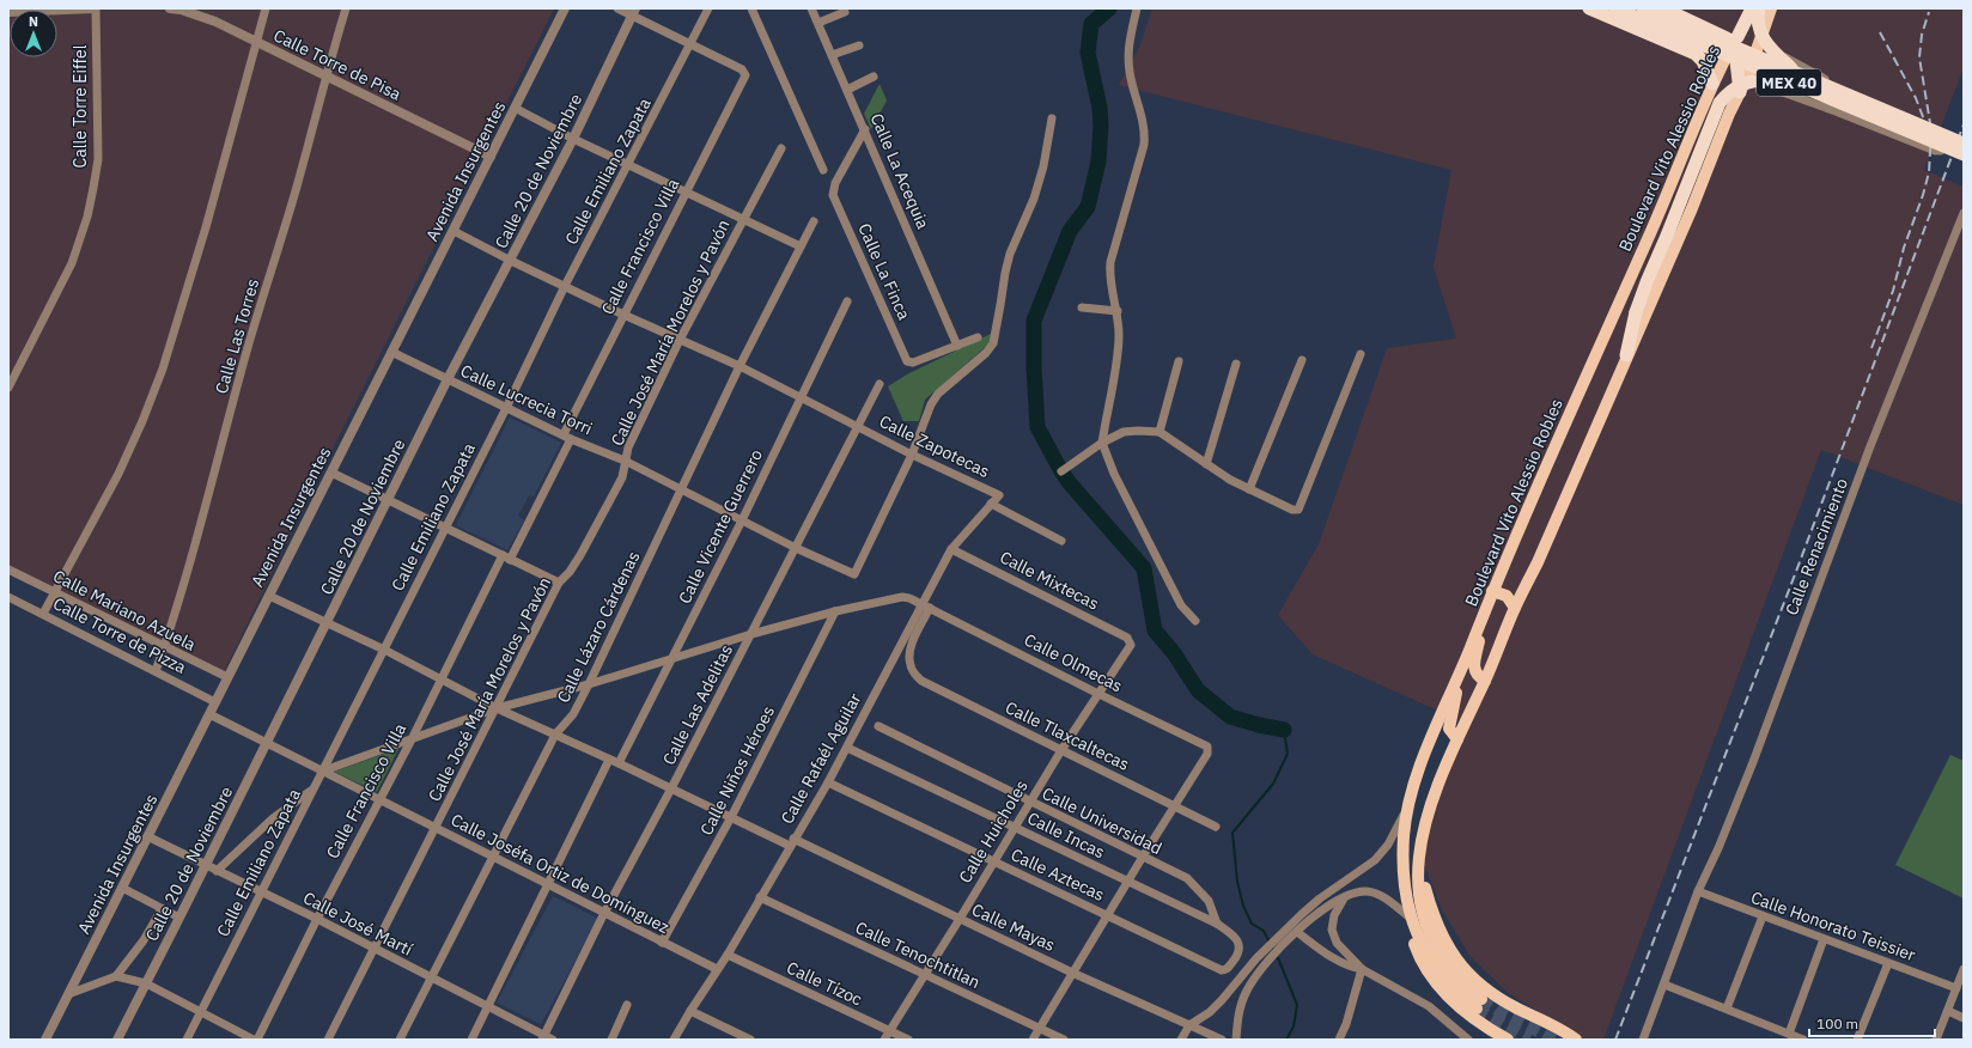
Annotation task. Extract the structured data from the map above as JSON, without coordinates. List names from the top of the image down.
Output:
{
  "streets": {
    "highway": ["MEX 40"],
    "main road": ["Boulevard Vito Alessio Robles"],
    "street": [
      "Calle Torre de Pisa",
      "Calle Torre Eiffel",
      "Avenida Insurgentes",
      "Calle 20 de Noviembre",
      "Calle Emiliano Zapata",
      "Calle La Acequia",
      "Calle Francisco Villa",
      "Calle La Finca",
      "Calle José María Morelos y Pavón",
      "Calle Las Torres",
      "Calle Lucrecia Torri",
      "Calle Zapotecas",
      "Calle Vicente Guerrero",
      "Calle Renacimiento",
      "Calle Mixtecas",
      "Calle Mariano Azuela",
      "Calle Lázaro Cárdenas",
      "Calle Torre de Pizza",
      "Calle Olmecas",
      "Calle Las Adelitas",
      "Calle Tlaxcaltecas",
      "Calle Rafaél Aguilar",
      "Calle Niños Héroes",
      "Calle Universidad",
      "Calle Huicholes",
      "Calle Incas",
      "Calle Joséfa Ortiz de Domínguez",
      "Calle Aztecas",
      "Calle José Martí",
      "Calle Honorato Teissier",
      "Calle Mayas",
      "Calle Tenochtitlan",
      "Calle Tízoc"
    ]
  },
  "crossings": [
    ["Calle Torre de Pisa", "Avenida Insurgentes"],
    ["Calle Torre de Pisa", "Calle Las Torres"],
    ["Avenida Insurgentes", "Calle Lucrecia Torri"],
    ["Avenida Insurgentes", "Calle Zapotecas"],
    ["Avenida Insurgentes", "Calle Mariano Azuela"],
    ["Avenida Insurgentes", "Calle Torre de Pizza"],
    ["Avenida Insurgentes", "Calle Joséfa Ortiz de Domínguez"],
    ["Avenida Insurgentes", "Calle José Martí"],
    ["Avenida Insurgentes", "Calle Mayas"],
    ["Calle 20 de Noviembre", "Calle Lucrecia Torri"],
    ["Calle 20 de Noviembre", "Calle Zapotecas"],
    ["Calle 20 de Noviembre", "Calle Joséfa Ortiz de Domínguez"],
    ["Calle 20 de Noviembre", "Calle José Martí"],
    ["Calle 20 de Noviembre", "Calle Mayas"],
    ["Calle Emiliano Zapata", "Calle Francisco Villa"],
    ["Calle Emiliano Zapata", "Calle Lucrecia Torri"],
    ["Calle Emiliano Zapata", "Calle Zapotecas"],
    ["Calle Emiliano Zapata", "Calle Olmecas"],
    ["Calle Emiliano Zapata", "Calle Joséfa Ortiz de Domínguez"],
    ["Calle Emiliano Zapata", "Calle José Martí"],
    ["Calle Emiliano Zapata", "Calle Mayas"],
    ["Calle La Acequia", "Calle La Finca"],
    ["Calle Francisco Villa", "Calle Lucrecia Torri"],
    ["Calle Francisco Villa", "Calle Zapotecas"],
    ["Calle Francisco Villa", "Calle Olmecas"],
    ["Calle Francisco Villa", "Calle Joséfa Ortiz de Domínguez"],
    ["Calle Francisco Villa", "Calle José Martí"],
    ["Calle Francisco Villa", "Calle Mayas"],
    ["Calle José María Morelos y Pavón", "Calle Lucrecia Torri"],
    ["Calle José María Morelos y Pavón", "Calle Zapotecas"],
    ["Calle José María Morelos y Pavón", "Calle Olmecas"],
    ["Calle José María Morelos y Pavón", "Calle Joséfa Ortiz de Domínguez"],
    ["Calle José María Morelos y Pavón", "Calle José Martí"],
    ["Calle José María Morelos y Pavón", "Calle Mayas"],
    ["Calle Las Torres", "Calle Mariano Azuela"],
    ["Calle Las Torres", "Calle Torre de Pizza"],
    ["Calle Lucrecia Torri", "Calle Zapotecas"],
    ["Calle Lucrecia Torri", "Calle Vicente Guerrero"],
    ["Calle Lucrecia Torri", "Calle Lázaro Cárdenas"],
    ["Calle Lucrecia Torri", "Calle Las Adelitas"],
    ["Calle Zapotecas", "Calle Vicente Guerrero"],
    ["Calle Zapotecas", "Calle Lázaro Cárdenas"],
    ["Calle Zapotecas", "Calle Las Adelitas"],
    ["Calle Zapotecas", "Calle Rafaél Aguilar"],
    ["Calle Vicente Guerrero", "Calle Olmecas"],
    ["Calle Vicente Guerrero", "Calle Mayas"],
    ["Calle Renacimiento", "Calle Honorato Teissier"],
    ["Calle Mixtecas", "Calle Rafaél Aguilar"],
    ["Calle Mixtecas", "Calle Huicholes"],
    ["Calle Lázaro Cárdenas", "Calle Olmecas"],
    ["Calle Lázaro Cárdenas", "Calle Joséfa Ortiz de Domínguez"],
    ["Calle Lázaro Cárdenas", "Calle José Martí"],
    ["Calle Lázaro Cárdenas", "Calle Mayas"],
    ["Calle Olmecas", "Calle Las Adelitas"],
    ["Calle Olmecas", "Calle Tlaxcaltecas"],
    ["Calle Olmecas", "Calle Rafaél Aguilar"],
    ["Calle Olmecas", "Calle Niños Héroes"],
    ["Calle Olmecas", "Calle Huicholes"],
    ["Calle Olmecas", "Calle Joséfa Ortiz de Domínguez"],
    ["Calle Olmecas", "Calle Mayas"],
    ["Calle Las Adelitas", "Calle Joséfa Ortiz de Domínguez"],
    ["Calle Las Adelitas", "Calle José Martí"],
    ["Calle Las Adelitas", "Calle Mayas"],
    ["Calle Tlaxcaltecas", "Calle Rafaél Aguilar"],
    ["Calle Tlaxcaltecas", "Calle Huicholes"],
    ["Calle Rafaél Aguilar", "Calle Incas"],
    ["Calle Rafaél Aguilar", "Calle Joséfa Ortiz de Domínguez"],
    ["Calle Rafaél Aguilar", "Calle Aztecas"],
    ["Calle Rafaél Aguilar", "Calle Mayas"],
    ["Calle Rafaél Aguilar", "Calle Tenochtitlan"],
    ["Calle Rafaél Aguilar", "Calle Tízoc"],
    ["Calle Niños Héroes", "Calle Joséfa Ortiz de Domínguez"],
    ["Calle Niños Héroes", "Calle Mayas"],
    ["Calle Universidad", "Calle Huicholes"],
    ["Calle Universidad", "Calle Incas"],
    ["Calle Huicholes", "Calle Incas"],
    ["Calle Huicholes", "Calle Aztecas"],
    ["Calle Huicholes", "Calle Mayas"],
    ["Calle Huicholes", "Calle Tenochtitlan"],
    ["Calle Huicholes", "Calle Tízoc"],
    ["Calle Incas", "Calle Aztecas"]
  ],
  "scale_bar": "100 m",
  "north": "top"
}
